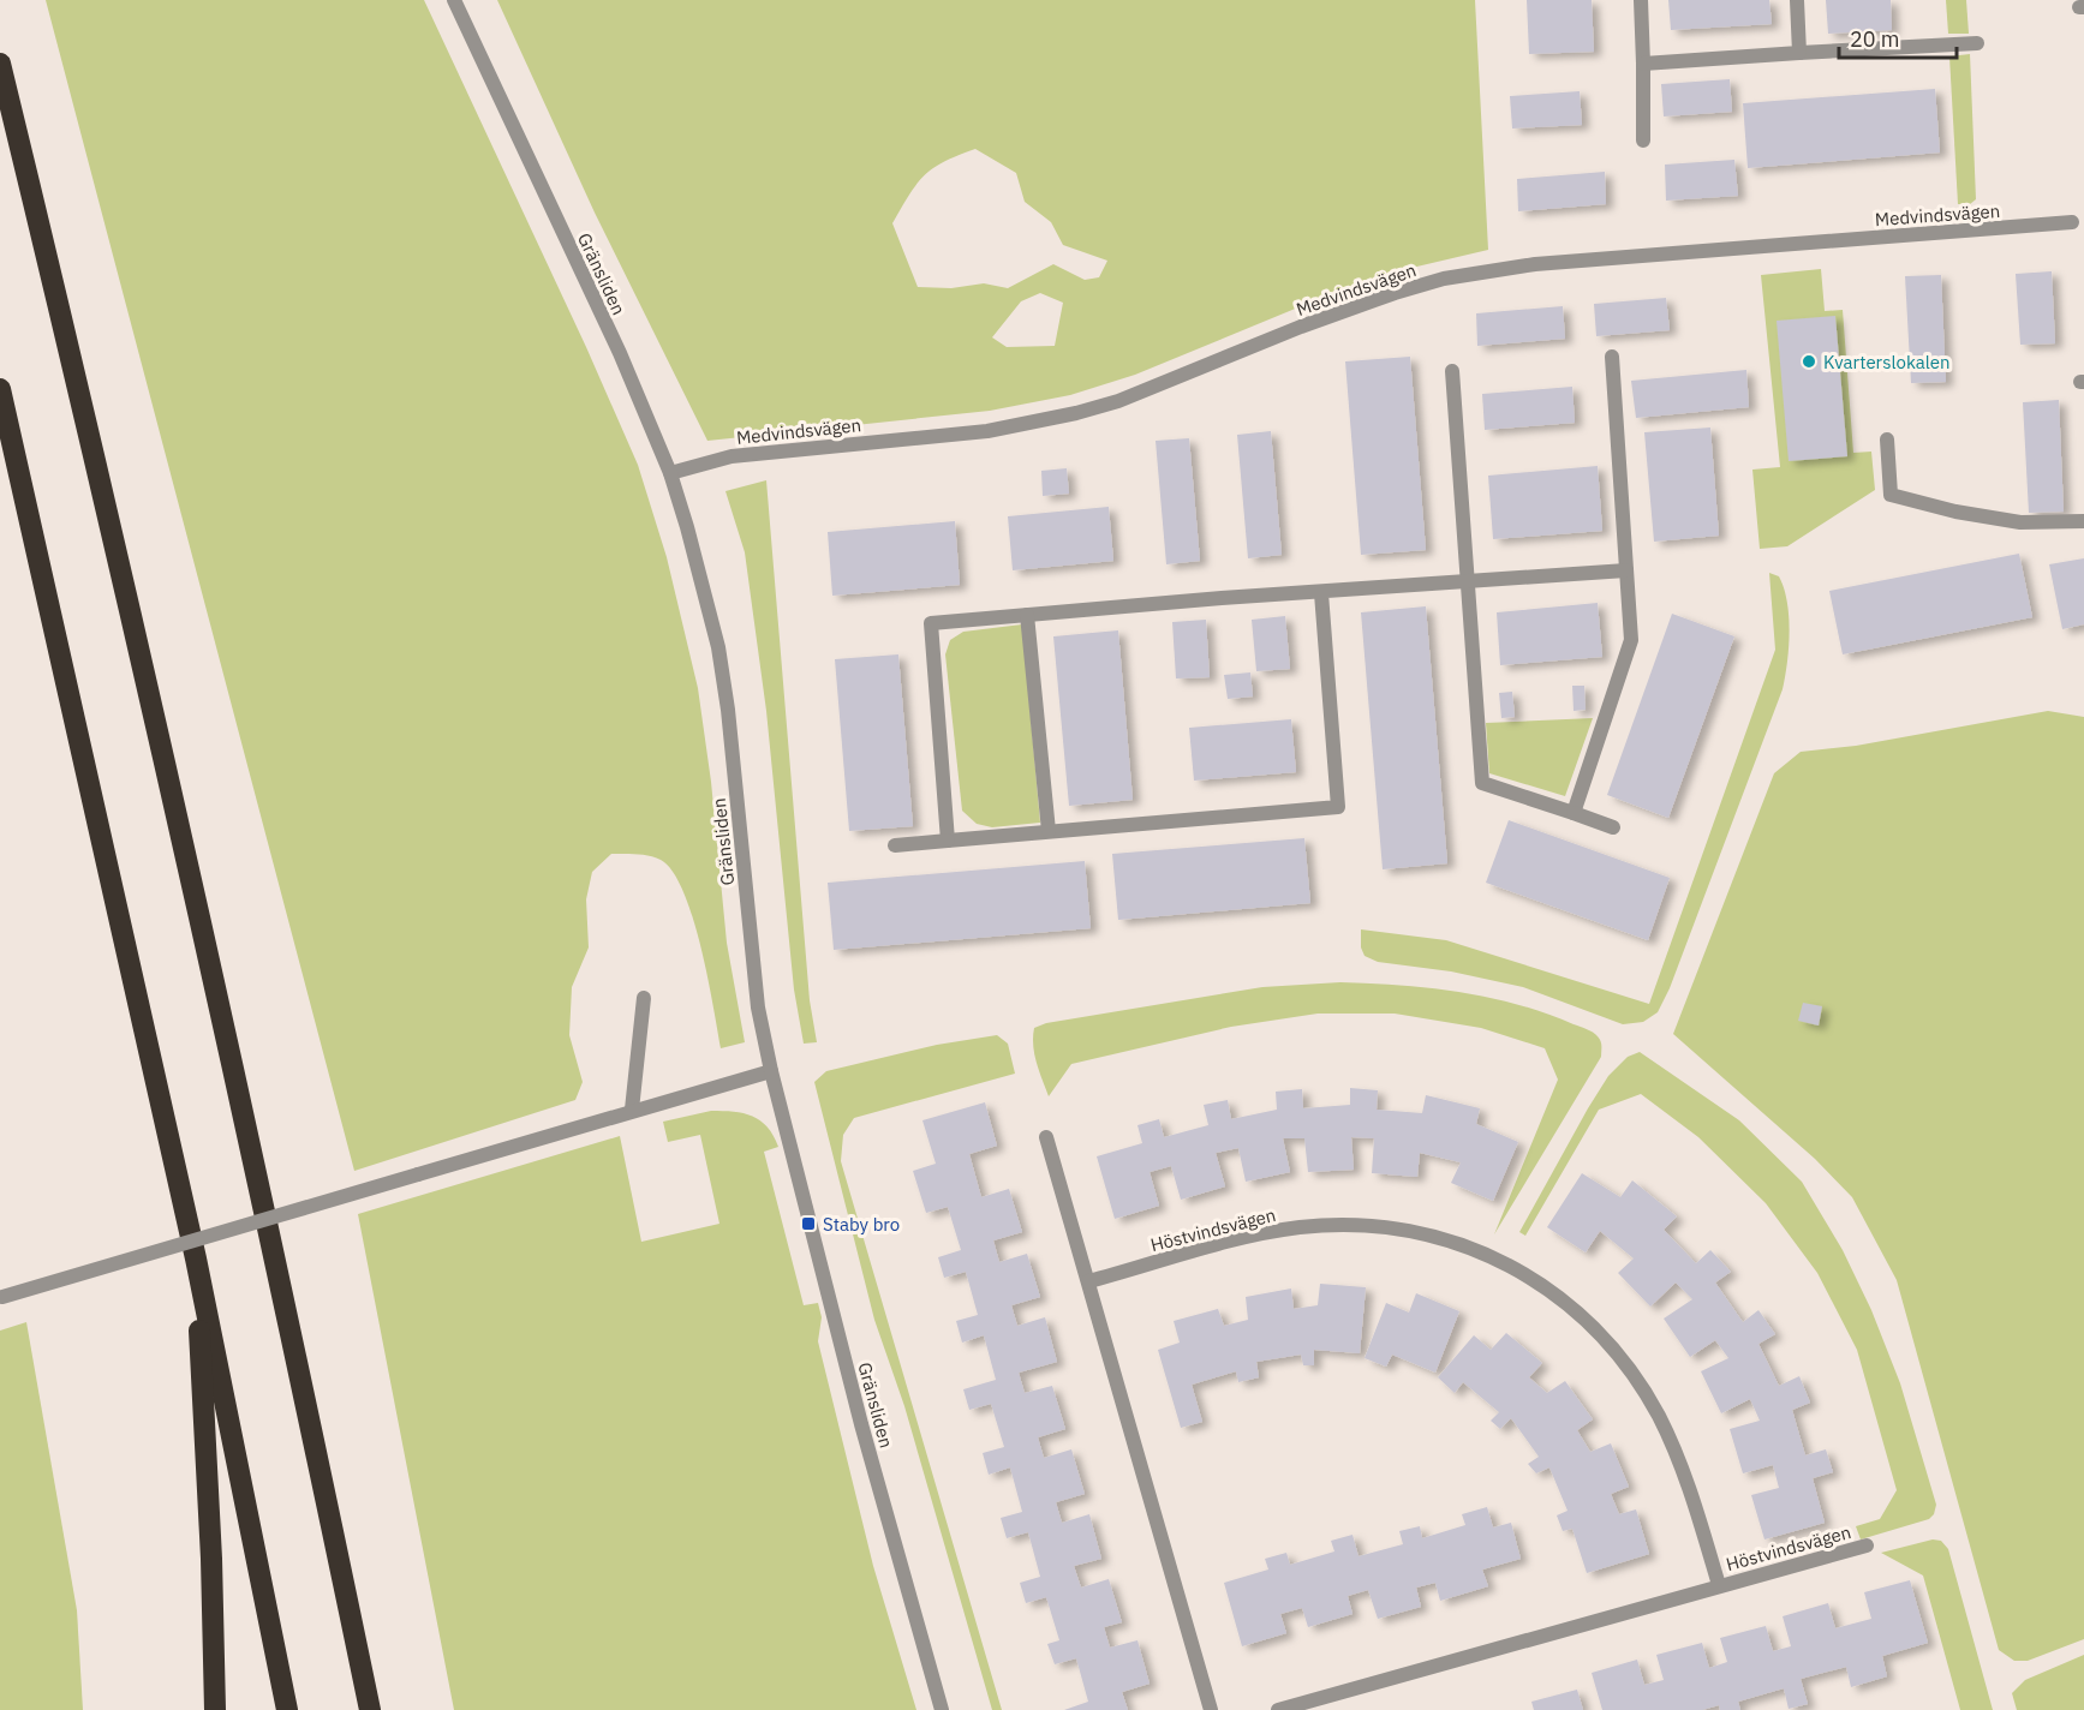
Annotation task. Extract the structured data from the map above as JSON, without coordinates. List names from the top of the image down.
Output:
{
  "streets": {
    "street": ["Medvindsvägen", "Gränsliden", "Höstvindsvägen"]
  },
  "crossings": [
    ["Medvindsvägen", "Gränsliden"]
  ],
  "places": {
    "other": ["Kvarterslokalen"],
    "transit": ["Staby bro"]
  },
  "scale_bar": "20 m"
}
